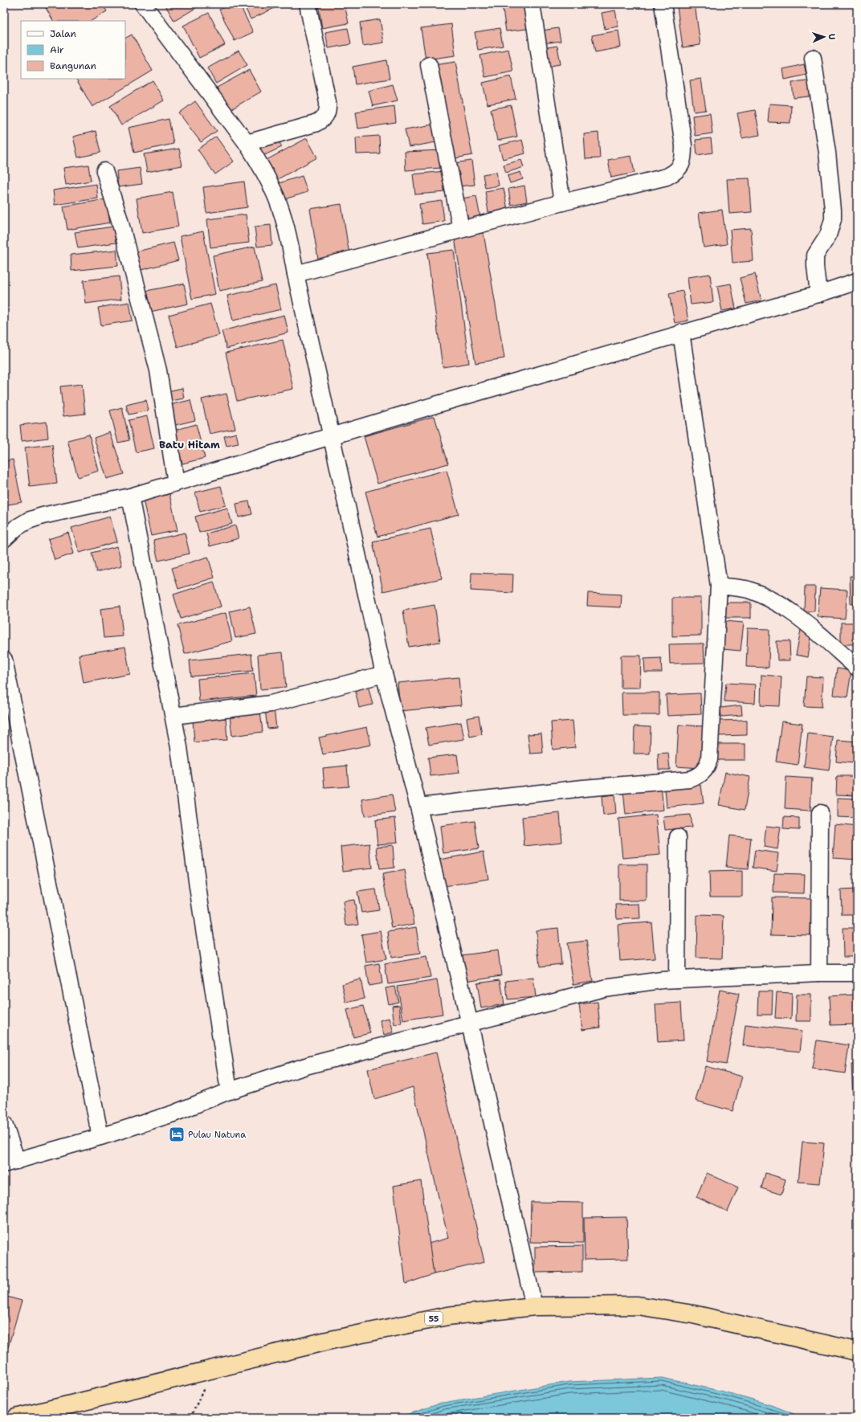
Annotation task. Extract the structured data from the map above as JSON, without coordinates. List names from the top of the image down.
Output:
{
  "streets": {
    "highway": ["55"]
  },
  "districts": ["Batu Hitam"],
  "places": {
    "hotel": ["Pulau Natuna"]
  },
  "legend": ["Jalan", "Air", "Bangunan"],
  "north": "right"
}
